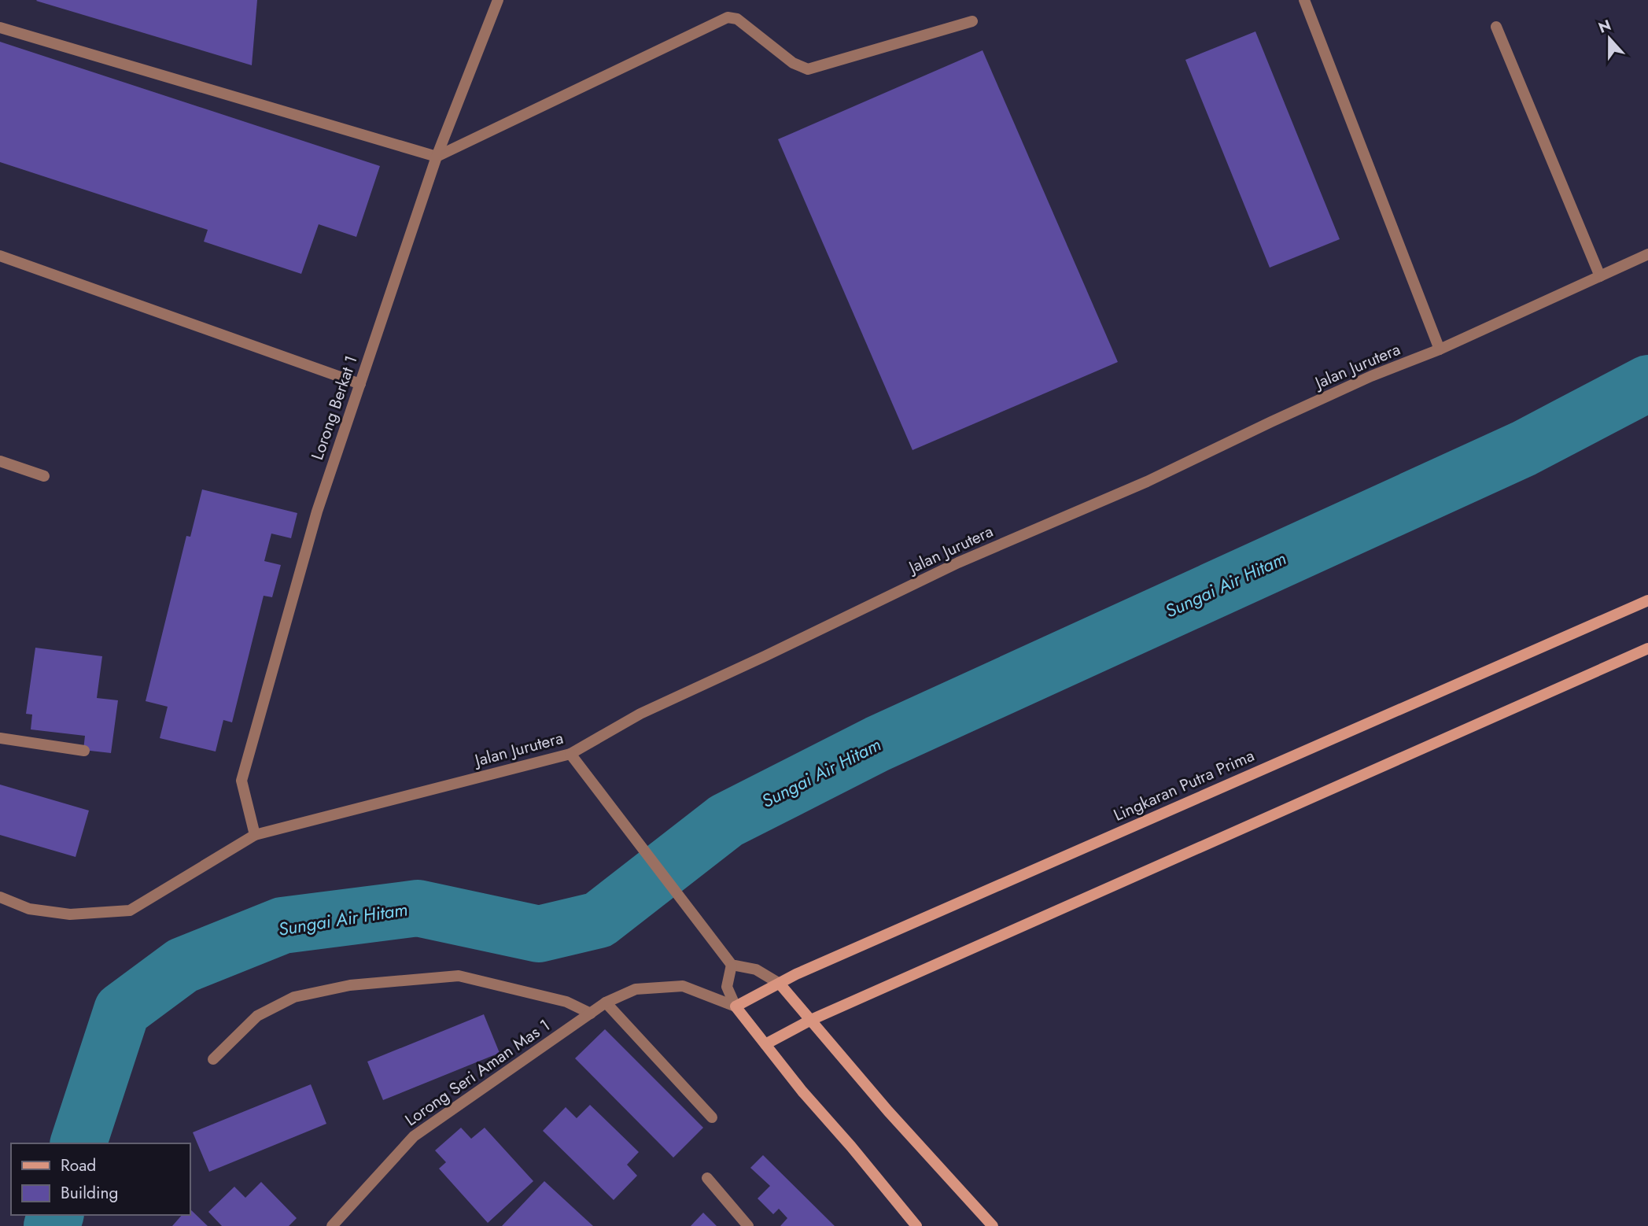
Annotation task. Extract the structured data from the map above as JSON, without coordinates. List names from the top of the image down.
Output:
{
  "streets": {
    "main road": ["Lingkaran Putra Prima"],
    "street": ["Jalan Jurutera", "Lorong Berkat 1", "Lorong Seri Aman Mas 1"]
  },
  "crossings": [
    ["Jalan Jurutera", "Lorong Berkat 1"],
    ["Lingkaran Putra Prima", "Lorong Seri Aman Mas 1"]
  ],
  "water": ["Sungai Air Hitam"],
  "legend": ["Road", "Building"],
  "north": "top"
}
